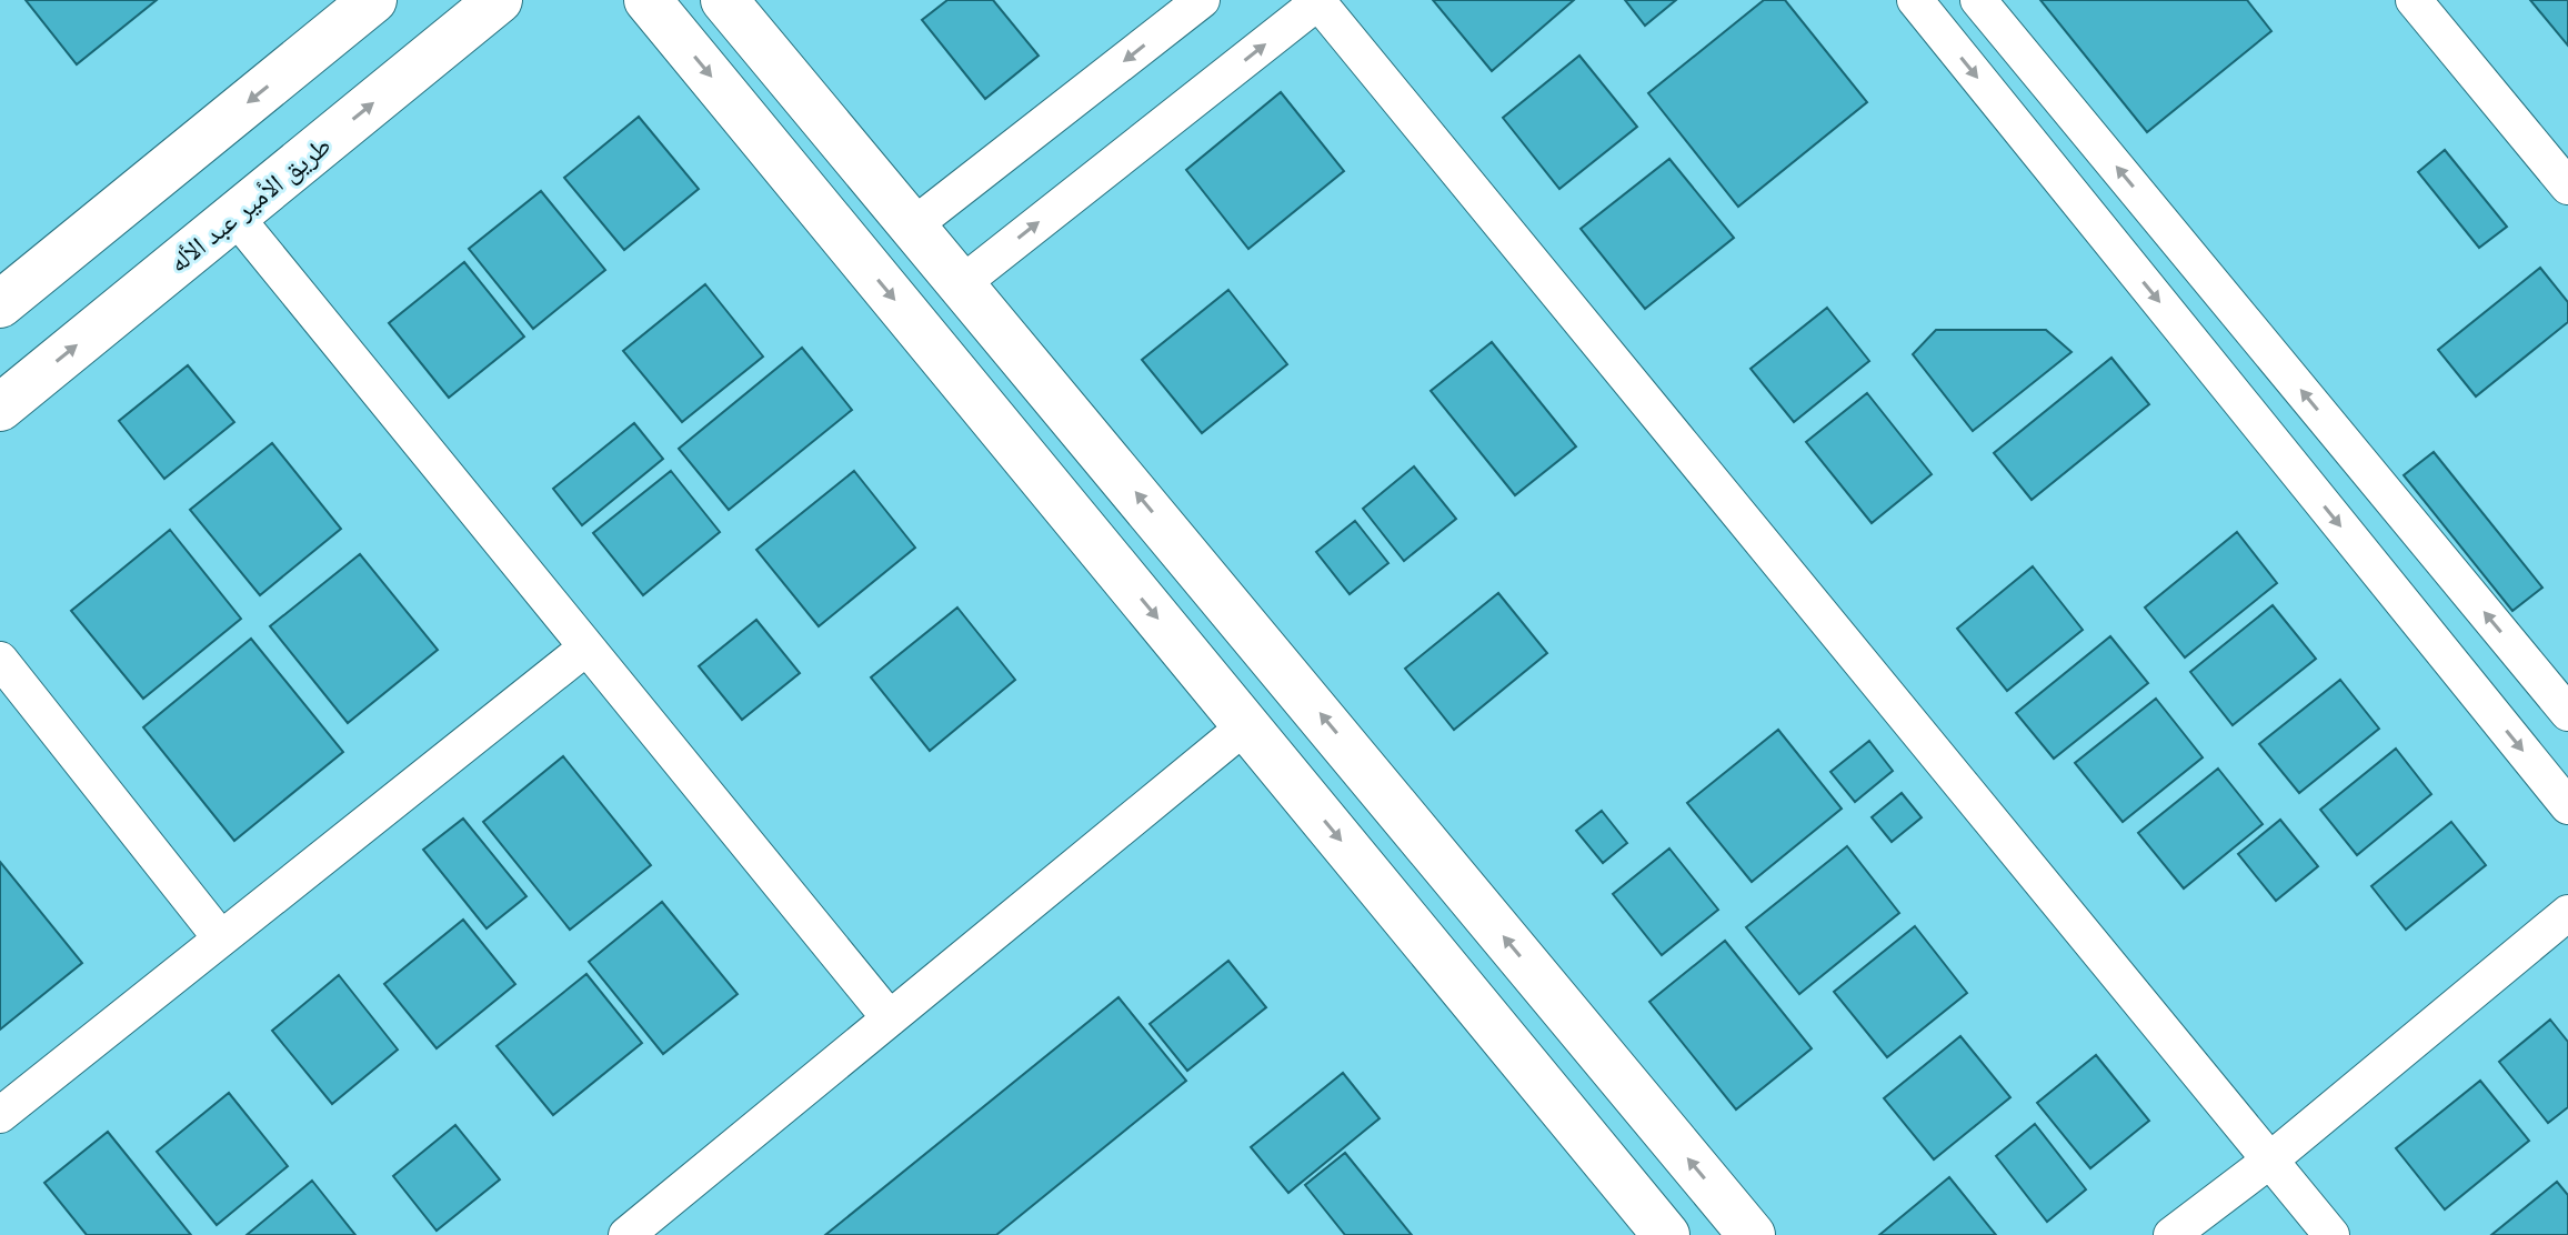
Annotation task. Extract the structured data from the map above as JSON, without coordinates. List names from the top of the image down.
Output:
{
  "streets": {
    "street": ["طريق الأمير عبد الأله"]
  }
}
